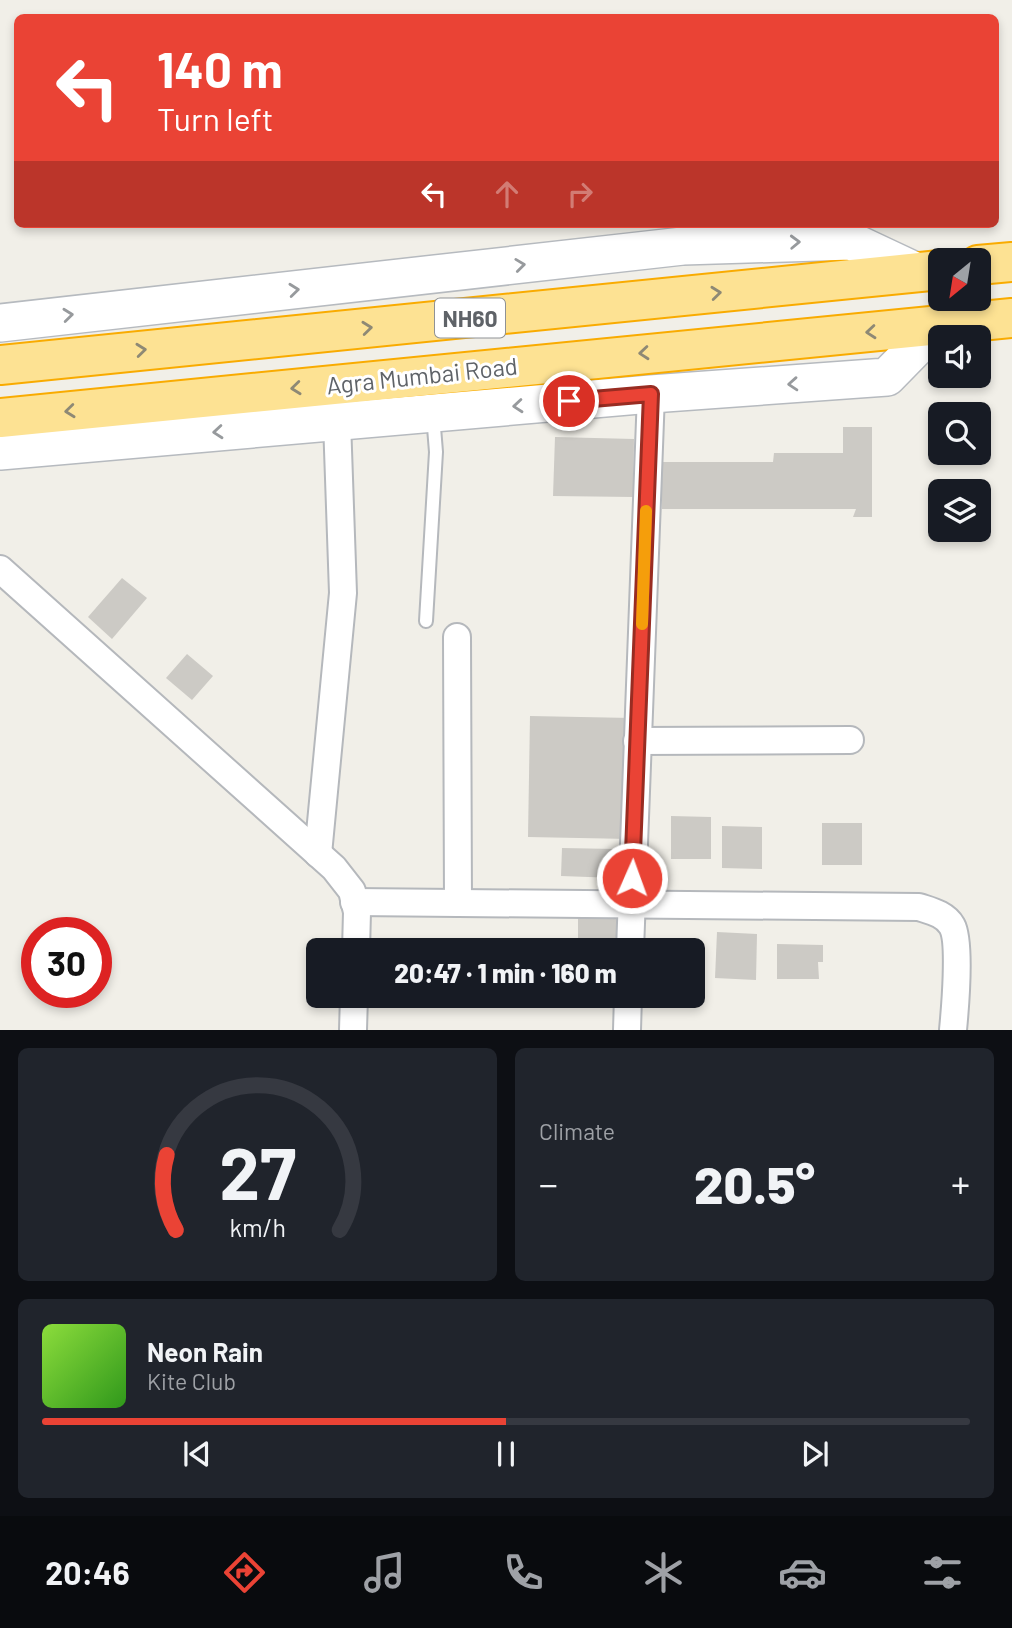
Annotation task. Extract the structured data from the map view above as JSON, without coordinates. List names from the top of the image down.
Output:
{
  "streets": {
    "highway": ["NH60", "Agra Mumbai Road"]
  },
  "north": "bottom left",
  "page": {
    "turn": ["140 m", "Turn left"],
    "limit": "30",
    "trip": "20:47 · 1 min · 160 m",
    "tile": "Climate",
    "heat": ["−", "20.5°", "+"],
    "song": ["Neon Rain", "Kite Club"],
    "tabs": "20:46",
    "gauge": ["27", "km/h"]
  }
}
